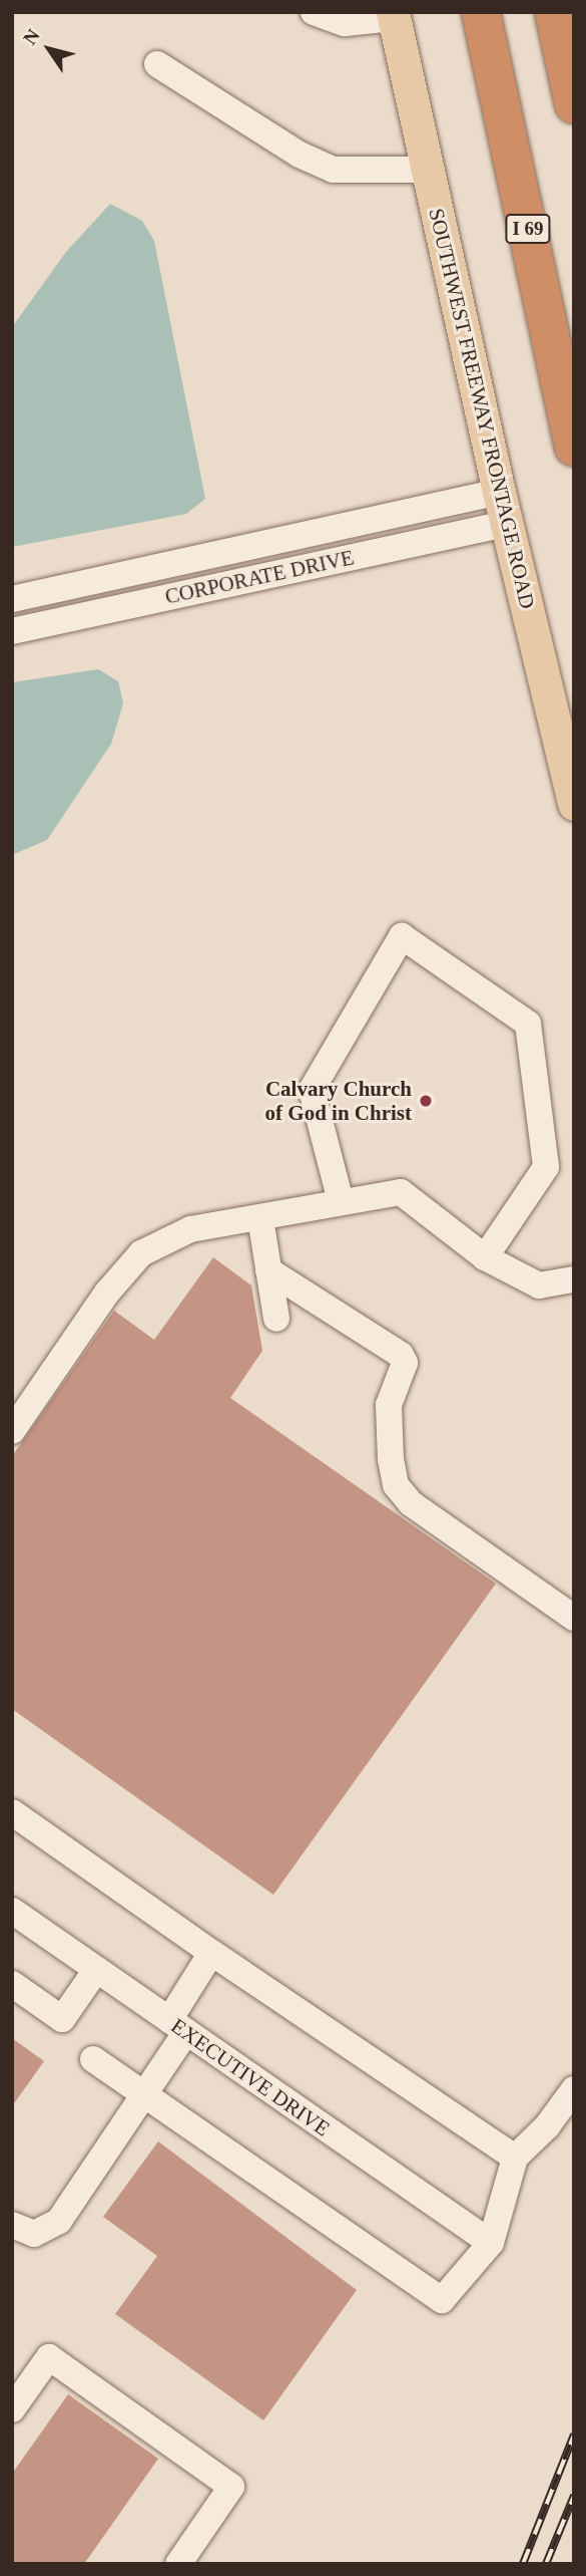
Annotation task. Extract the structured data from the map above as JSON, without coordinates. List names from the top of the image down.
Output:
{
  "streets": {
    "highway": ["I 69"],
    "main road": ["SOUTHWEST FREEWAY FRONTAGE ROAD"],
    "street": ["CORPORATE DRIVE", "EXECUTIVE DRIVE"]
  },
  "crossings": [
    ["SOUTHWEST FREEWAY FRONTAGE ROAD", "CORPORATE DRIVE"]
  ],
  "places": ["Calvary Church of God in Christ"],
  "north": "top left"
}
